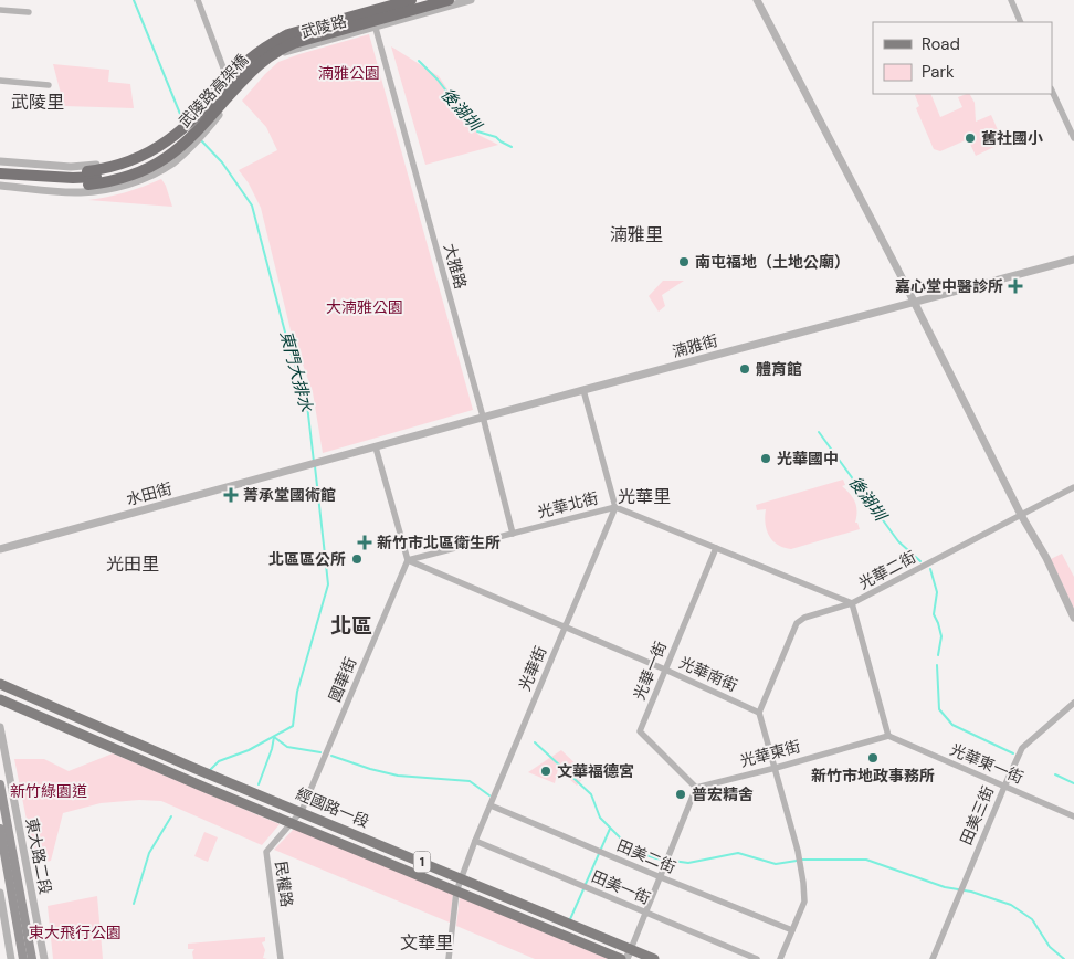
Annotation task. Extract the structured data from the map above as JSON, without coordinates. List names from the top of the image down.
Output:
{
  "streets": {
    "highway": ["武陵路高架橋"],
    "main road": ["經國路一段", "東大路二段", "1"],
    "street": [
      "武陵路",
      "大雅路",
      "湳雅街",
      "水田街",
      "光華北街",
      "光華二街",
      "光華街",
      "光華一街",
      "光華南街",
      "國華街",
      "光華東街",
      "光華東一街",
      "田美三街",
      "田美二街",
      "民權路",
      "田美一街"
    ]
  },
  "crossings": [
    ["武陵路", "大雅路"],
    ["大雅路", "湳雅街"],
    ["大雅路", "光華北街"],
    ["湳雅街", "水田街"],
    ["光華北街", "光華二街"],
    ["光華北街", "光華街"],
    ["光華北街", "光華一街"],
    ["光華北街", "光華南街"],
    ["光華北街", "國華街"],
    ["光華二街", "光華南街"],
    ["光華街", "光華南街"],
    ["光華街", "經國路一段"],
    ["光華街", "田美二街"],
    ["光華街", "田美一街"],
    ["光華一街", "光華南街"],
    ["光華一街", "光華東街"],
    ["光華南街", "國華街"],
    ["國華街", "經國路一段"],
    ["國華街", "民權路"],
    ["光華東街", "光華東一街"],
    ["光華東一街", "田美三街"],
    ["經國路一段", "民權路"]
  ],
  "districts": [
    "武陵里",
    "湳雅里",
    "光華里",
    "光田里",
    "北區",
    "文華里"
  ],
  "water": ["後湖圳", "東門大排水"],
  "parks": [
    "湳雅公園",
    "大湳雅公園",
    "新竹綠園道",
    "東大飛行公園"
  ],
  "places": {
    "other": [
      "舊社國小",
      "南屯福地（土地公廟）",
      "體育館",
      "光華國中",
      "北區區公所",
      "新竹市地政事務所",
      "文華福德宮",
      "普宏精舍"
    ],
    "health": ["嘉心堂中醫診所", "菁承堂國術館", "新竹市北區衛生所"]
  },
  "legend": ["Road", "Park"]
}
